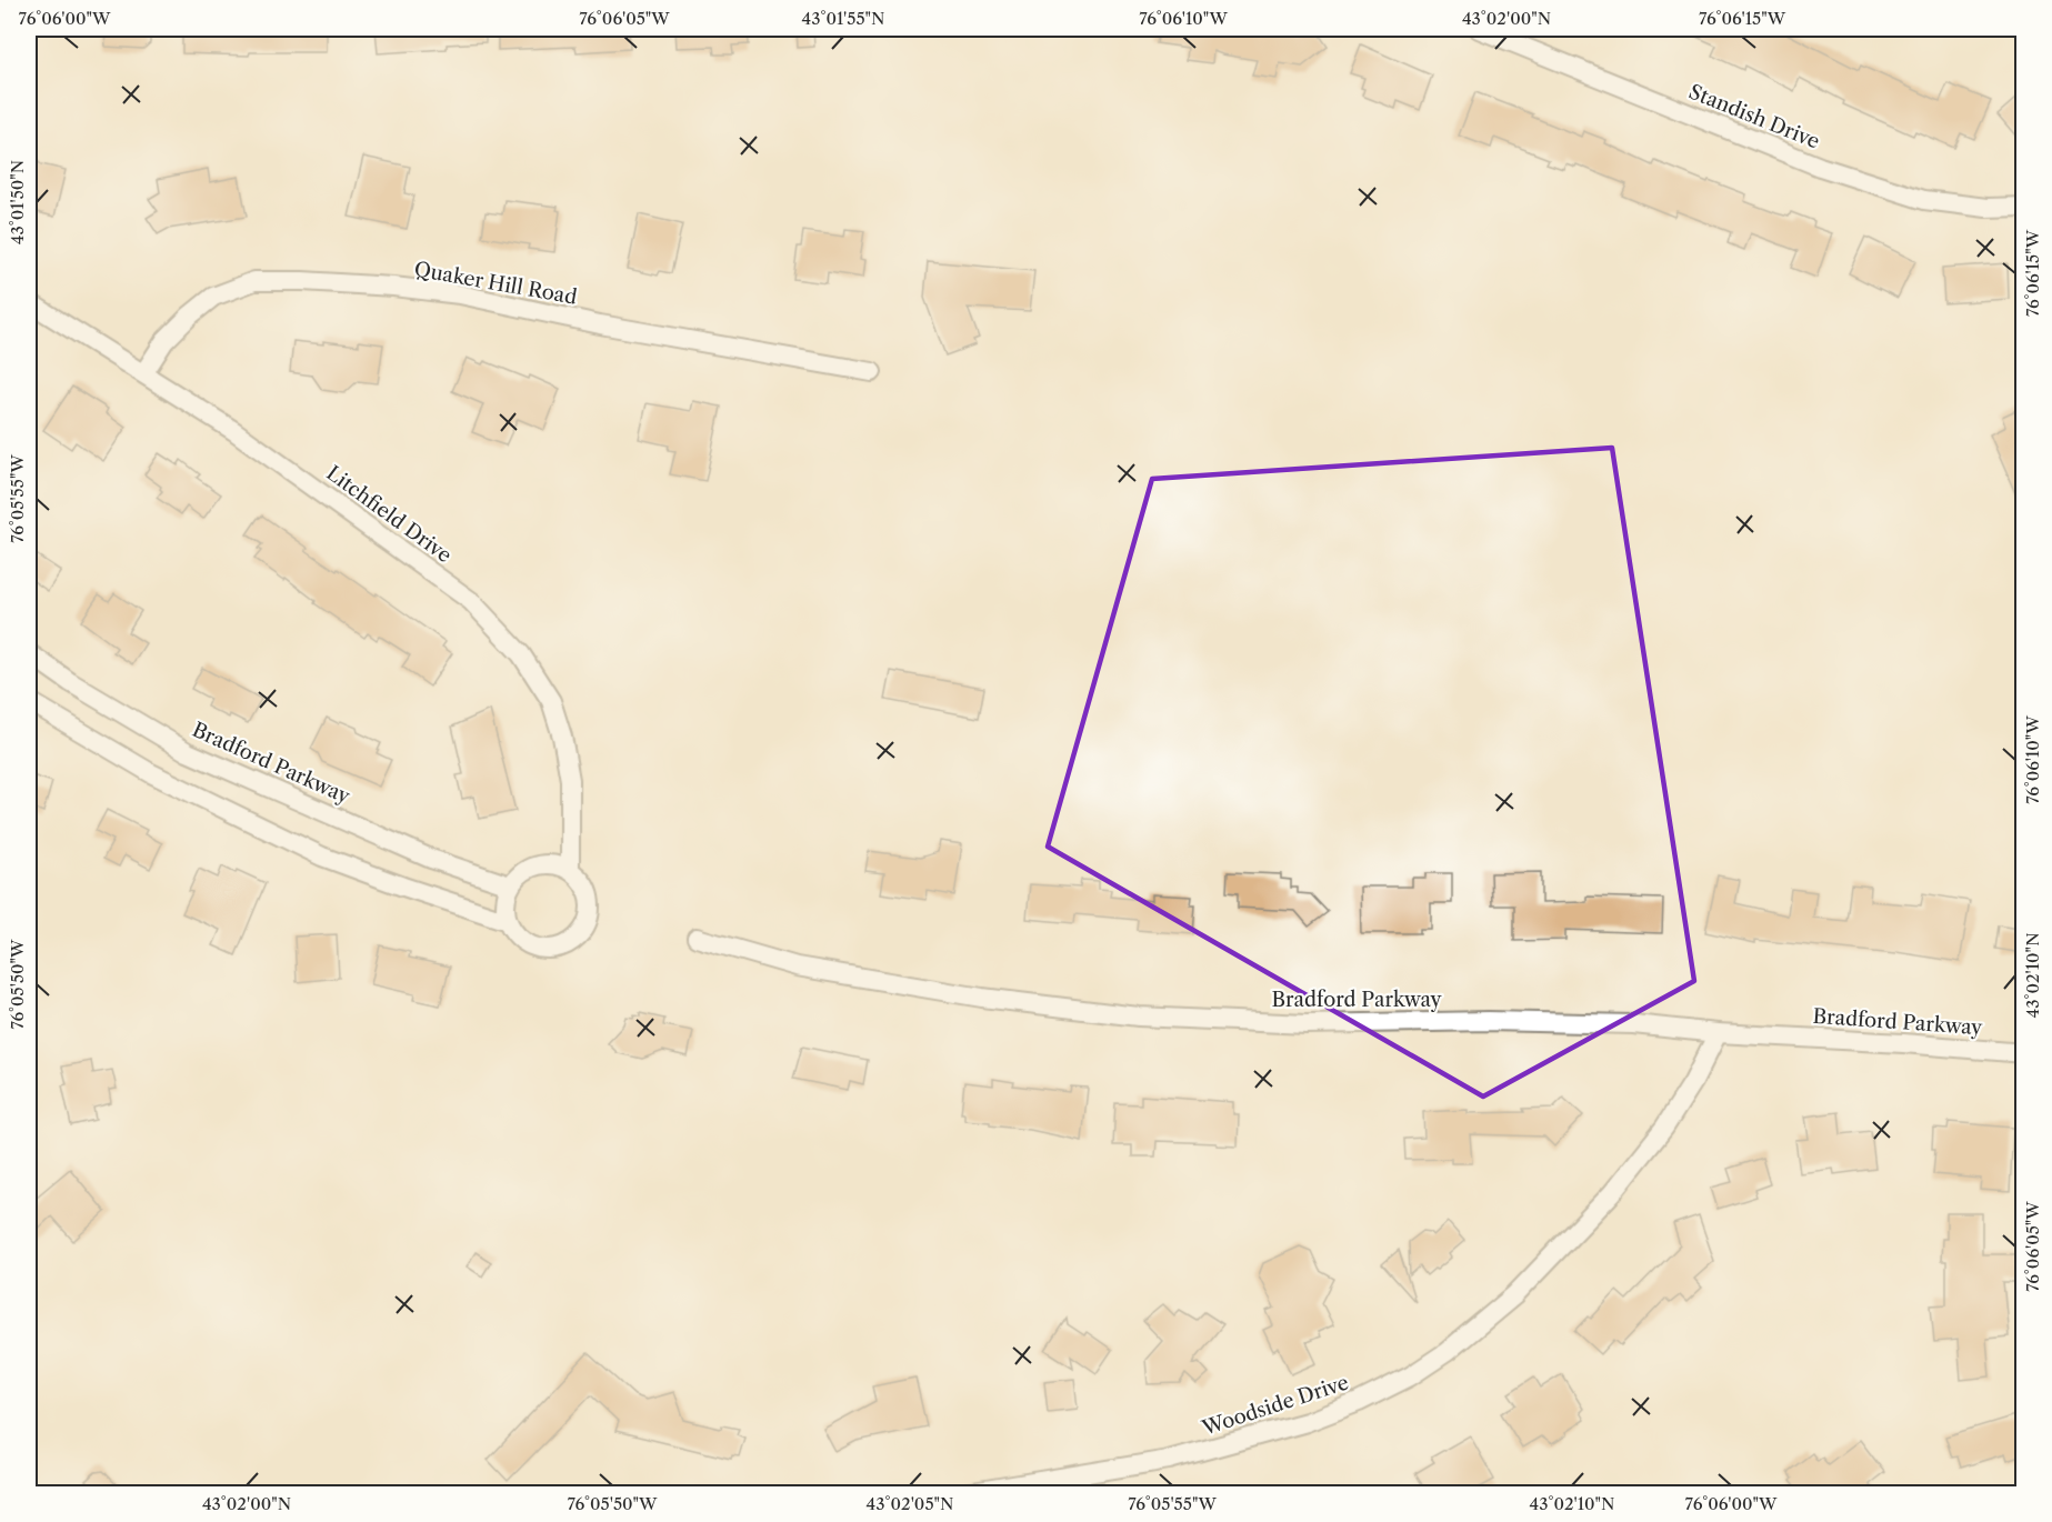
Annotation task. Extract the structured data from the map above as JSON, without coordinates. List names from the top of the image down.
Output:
{
  "streets": {
    "street": [
      "Standish Drive",
      "Quaker Hill Road",
      "Litchfield Drive",
      "Bradford Parkway",
      "Woodside Drive"
    ]
  },
  "crossings": [
    ["Quaker Hill Road", "Litchfield Drive"],
    ["Litchfield Drive", "Bradford Parkway"],
    ["Bradford Parkway", "Woodside Drive"]
  ],
  "coordinates": [
    "76°06'00\"W",
    "76°06'05\"W",
    "43°01'55\"N",
    "76°06'10\"W",
    "43°02'00\"N",
    "76°06'15\"W",
    "43°01'50\"N",
    "76°05'55\"W",
    "43°02'10\"N",
    "76°05'50\"W",
    "43°02'05\"N"
  ]
}
